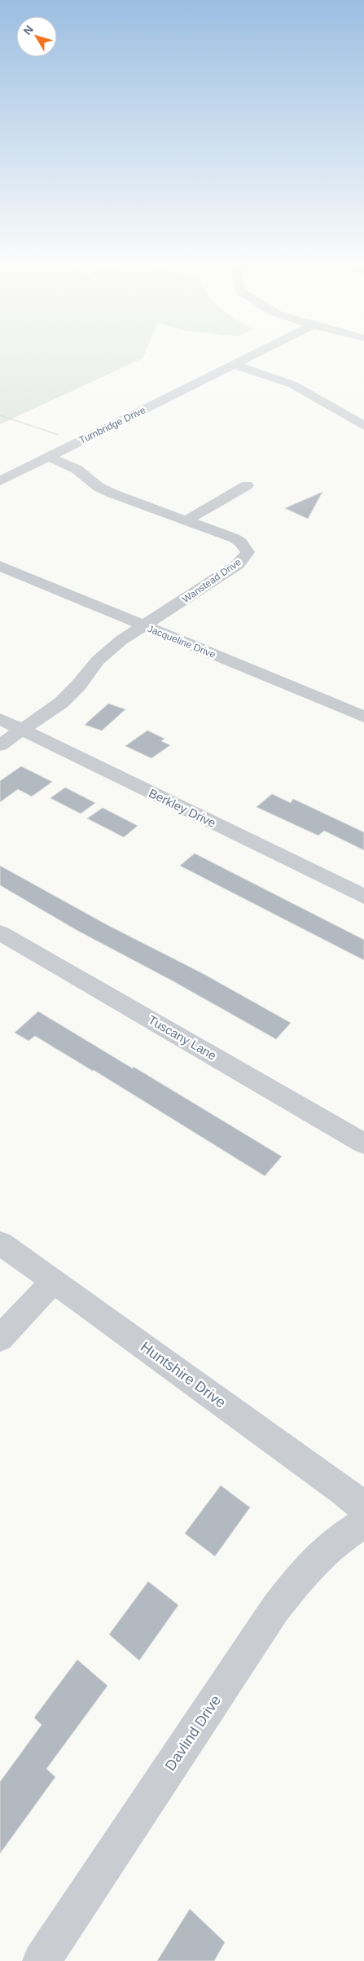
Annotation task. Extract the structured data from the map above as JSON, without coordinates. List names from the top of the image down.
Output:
{
  "streets": {
    "street": [
      "Turnbridge Drive",
      "Wanstead Drive",
      "Jacqueline Drive",
      "Berkley Drive",
      "Tuscany Lane",
      "Huntshire Drive",
      "Davlind Drive"
    ]
  },
  "crossings": [
    ["Turnbridge Drive", "Wanstead Drive"],
    ["Wanstead Drive", "Jacqueline Drive"],
    ["Wanstead Drive", "Berkley Drive"]
  ],
  "north": "top left"
}
